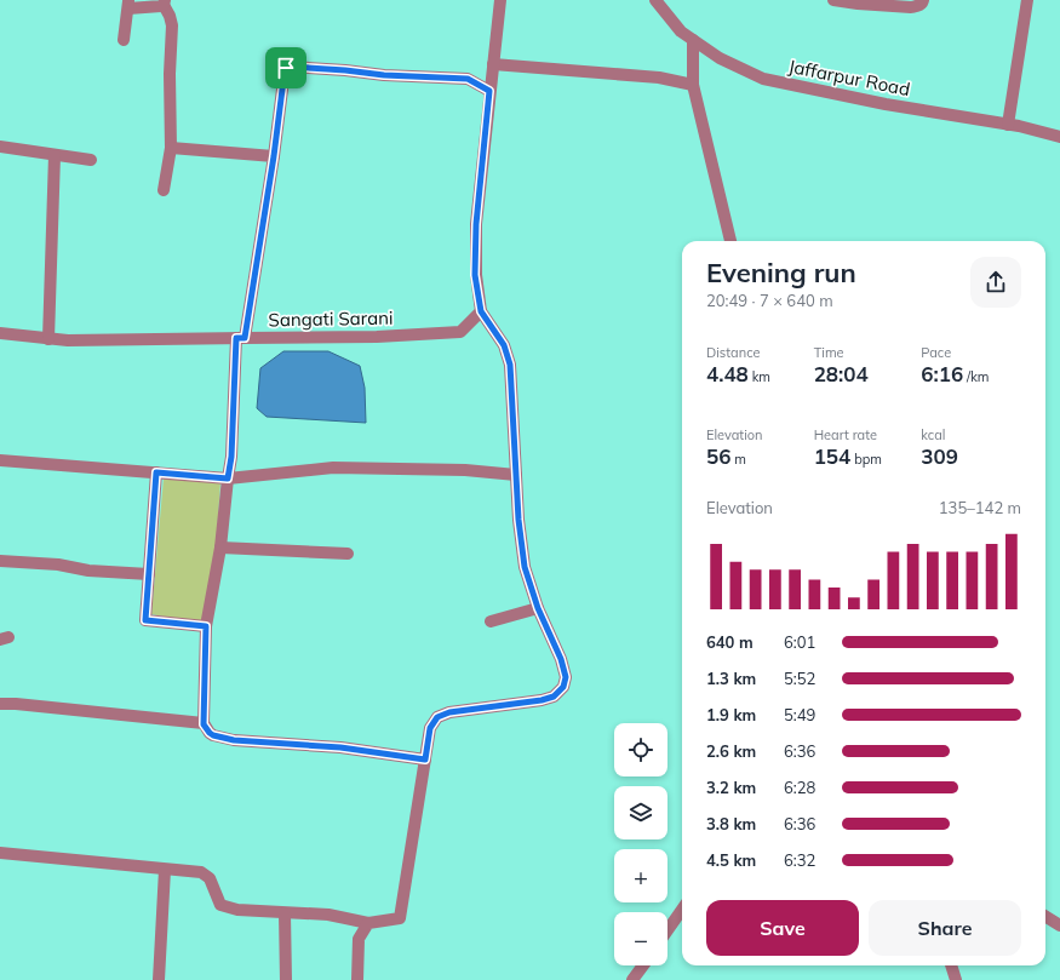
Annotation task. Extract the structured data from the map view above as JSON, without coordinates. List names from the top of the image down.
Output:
{
  "streets": {
    "street": ["Jaffarpur Road", "Sangati Sarani"]
  },
  "page": {
    "heading": ["Evening run", "20:49 · 7 × 640 m"],
    "stats": [
      ["Distance", "4.48 km"],
      ["Time", "28:04"],
      ["Pace", "6:16 /km"],
      ["Elevation", "56 m"],
      ["Heart rate", "154 bpm"],
      ["kcal", "309"]
    ],
    "chart": ["Elevation", "135–142 m"],
    "list": [
      {
        "name": "640 m",
        "note": "6:01"
      },
      {
        "name": "1.3 km",
        "note": "5:52"
      },
      {
        "name": "1.9 km",
        "note": "5:49"
      },
      {
        "name": "2.6 km",
        "note": "6:36"
      },
      {
        "name": "3.2 km",
        "note": "6:28"
      },
      {
        "name": "3.8 km",
        "note": "6:36"
      },
      {
        "name": "4.5 km",
        "note": "6:32"
      }
    ],
    "map_buttons": ["+", "−"],
    "buttons": ["Save", "Share"]
  }
}
